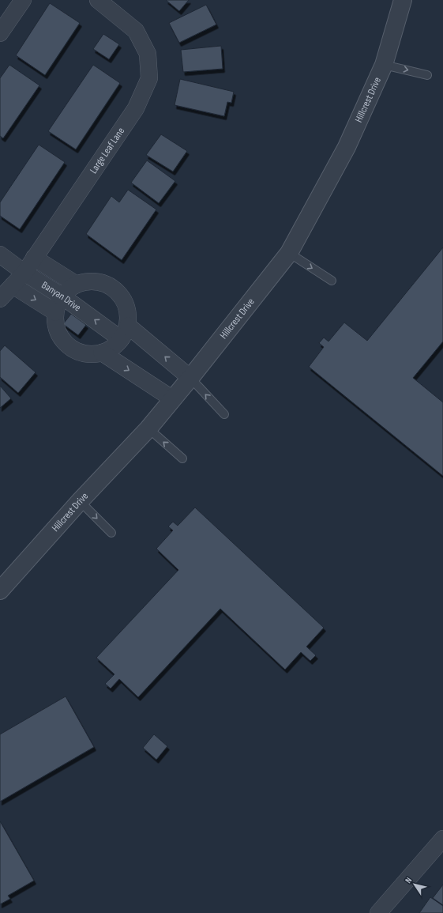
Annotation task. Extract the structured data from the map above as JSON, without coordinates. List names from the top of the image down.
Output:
{
  "streets": {
    "street": ["Hillcrest Drive", "Large Leaf Lane", "Banyan Drive"]
  },
  "crossings": [
    ["Hillcrest Drive", "Banyan Drive"],
    ["Large Leaf Lane", "Banyan Drive"]
  ],
  "north": "top left"
}
